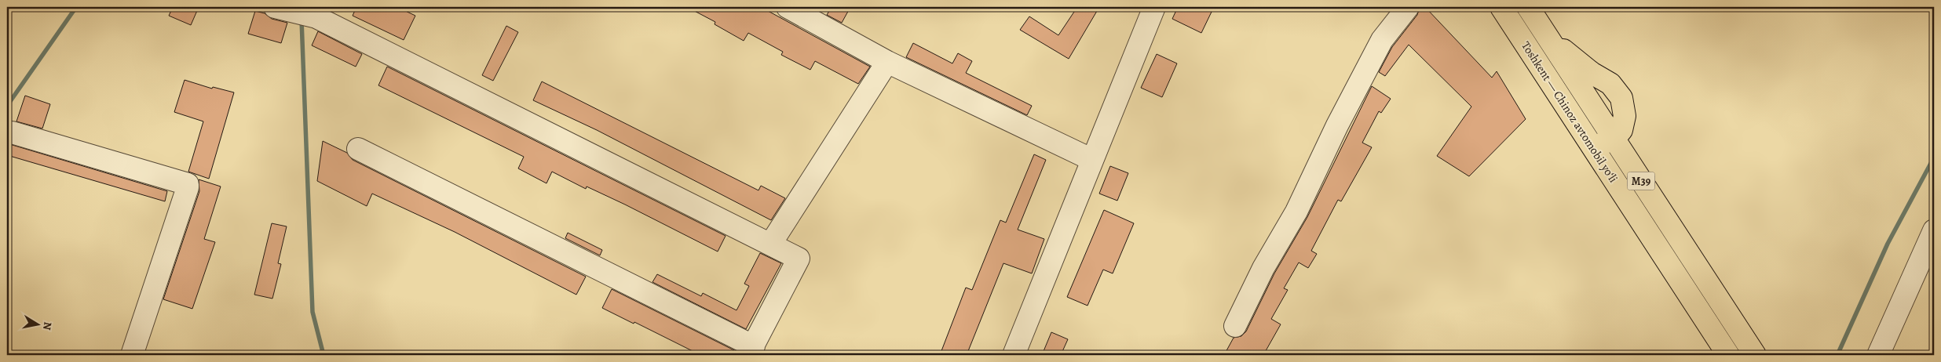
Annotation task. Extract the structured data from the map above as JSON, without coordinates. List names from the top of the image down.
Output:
{
  "streets": {
    "highway": ["Toshkent — Chinoz avtomobil yoʻli", "M39"]
  },
  "north": "right"
}
